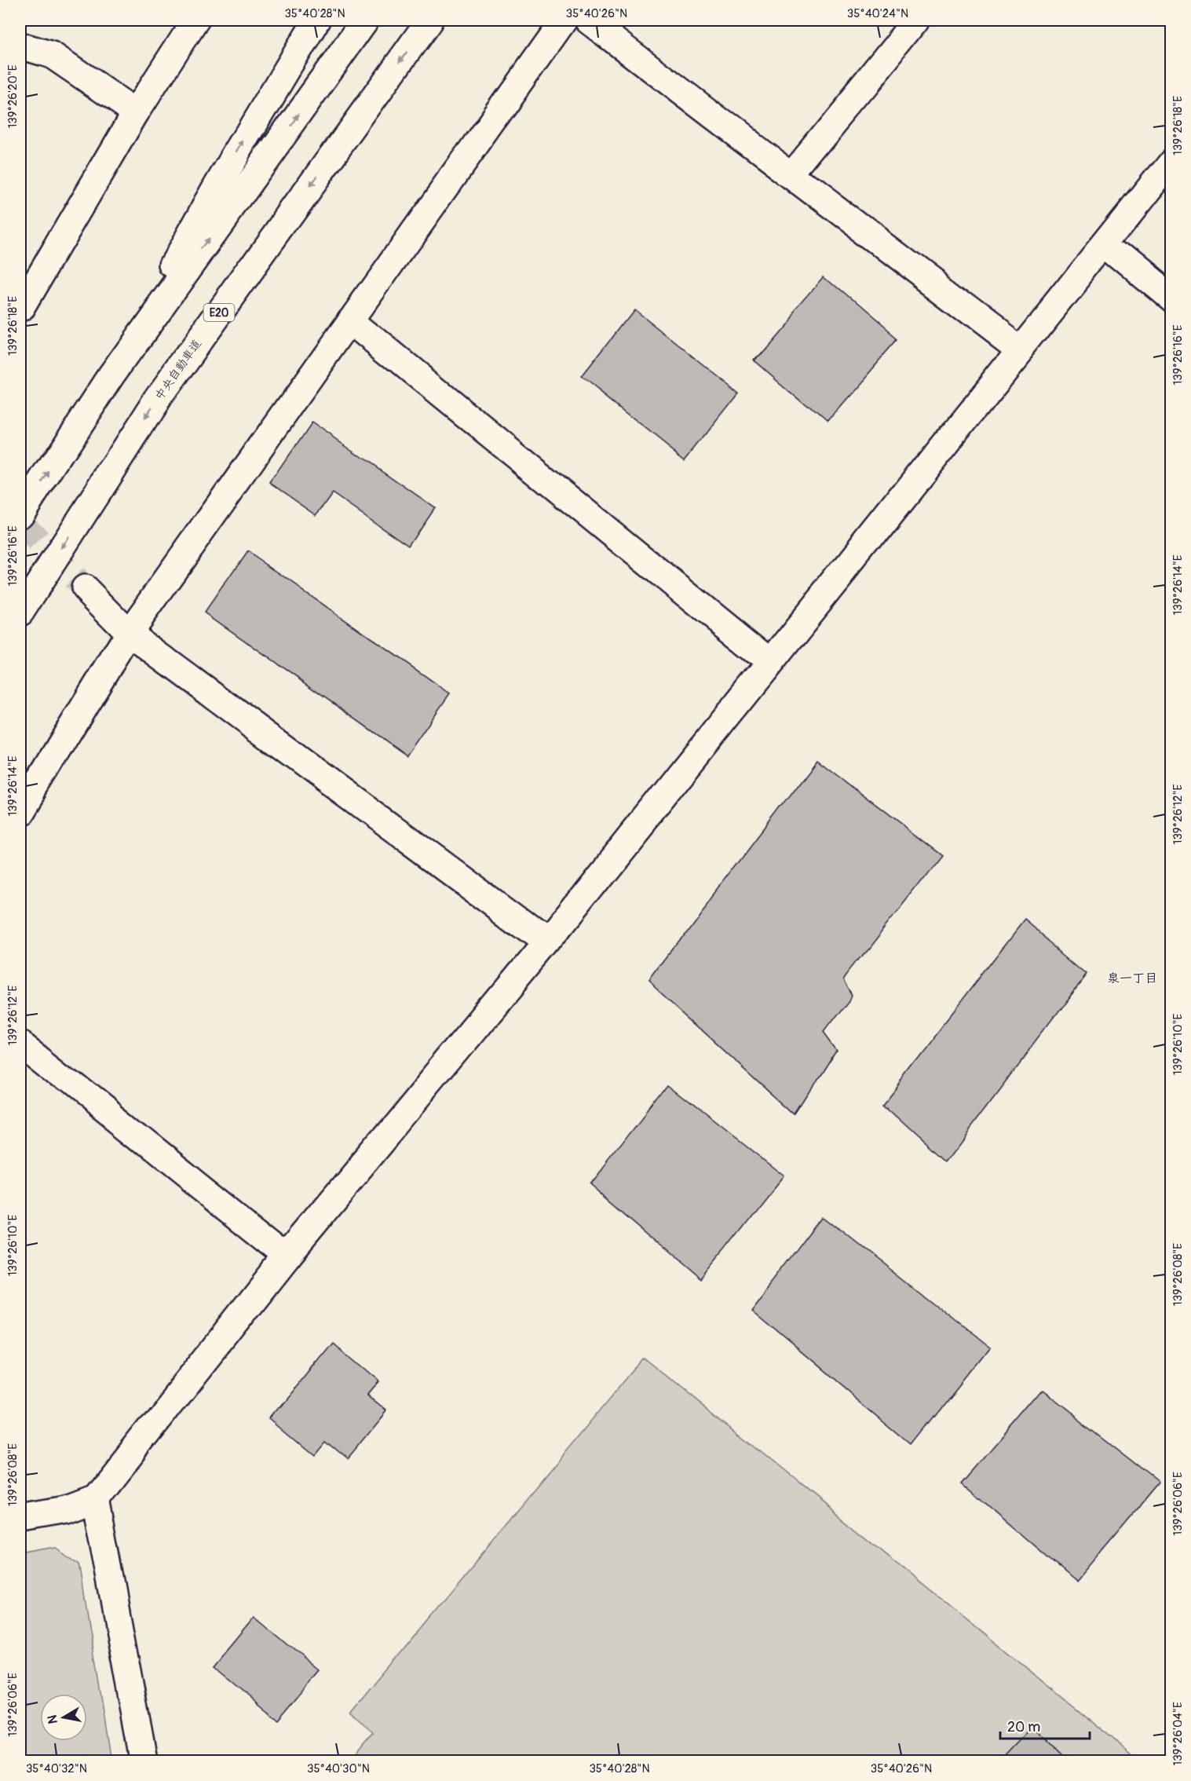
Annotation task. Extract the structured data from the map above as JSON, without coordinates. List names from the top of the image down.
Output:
{
  "streets": {
    "main road": ["E20", "中央自動車道"]
  },
  "districts": ["泉一丁目"],
  "scale_bar": "20 m",
  "north": "left",
  "coordinates": [
    "35°40'28\"N",
    "35°40'26\"N",
    "35°40'24\"N",
    "139°26'20\"E",
    "139°26'18\"E",
    "139°26'16\"E",
    "139°26'14\"E",
    "139°26'12\"E",
    "139°26'10\"E",
    "139°26'08\"E",
    "139°26'06\"E",
    "139°26'04\"E",
    "35°40'32\"N",
    "35°40'30\"N"
  ]
}
